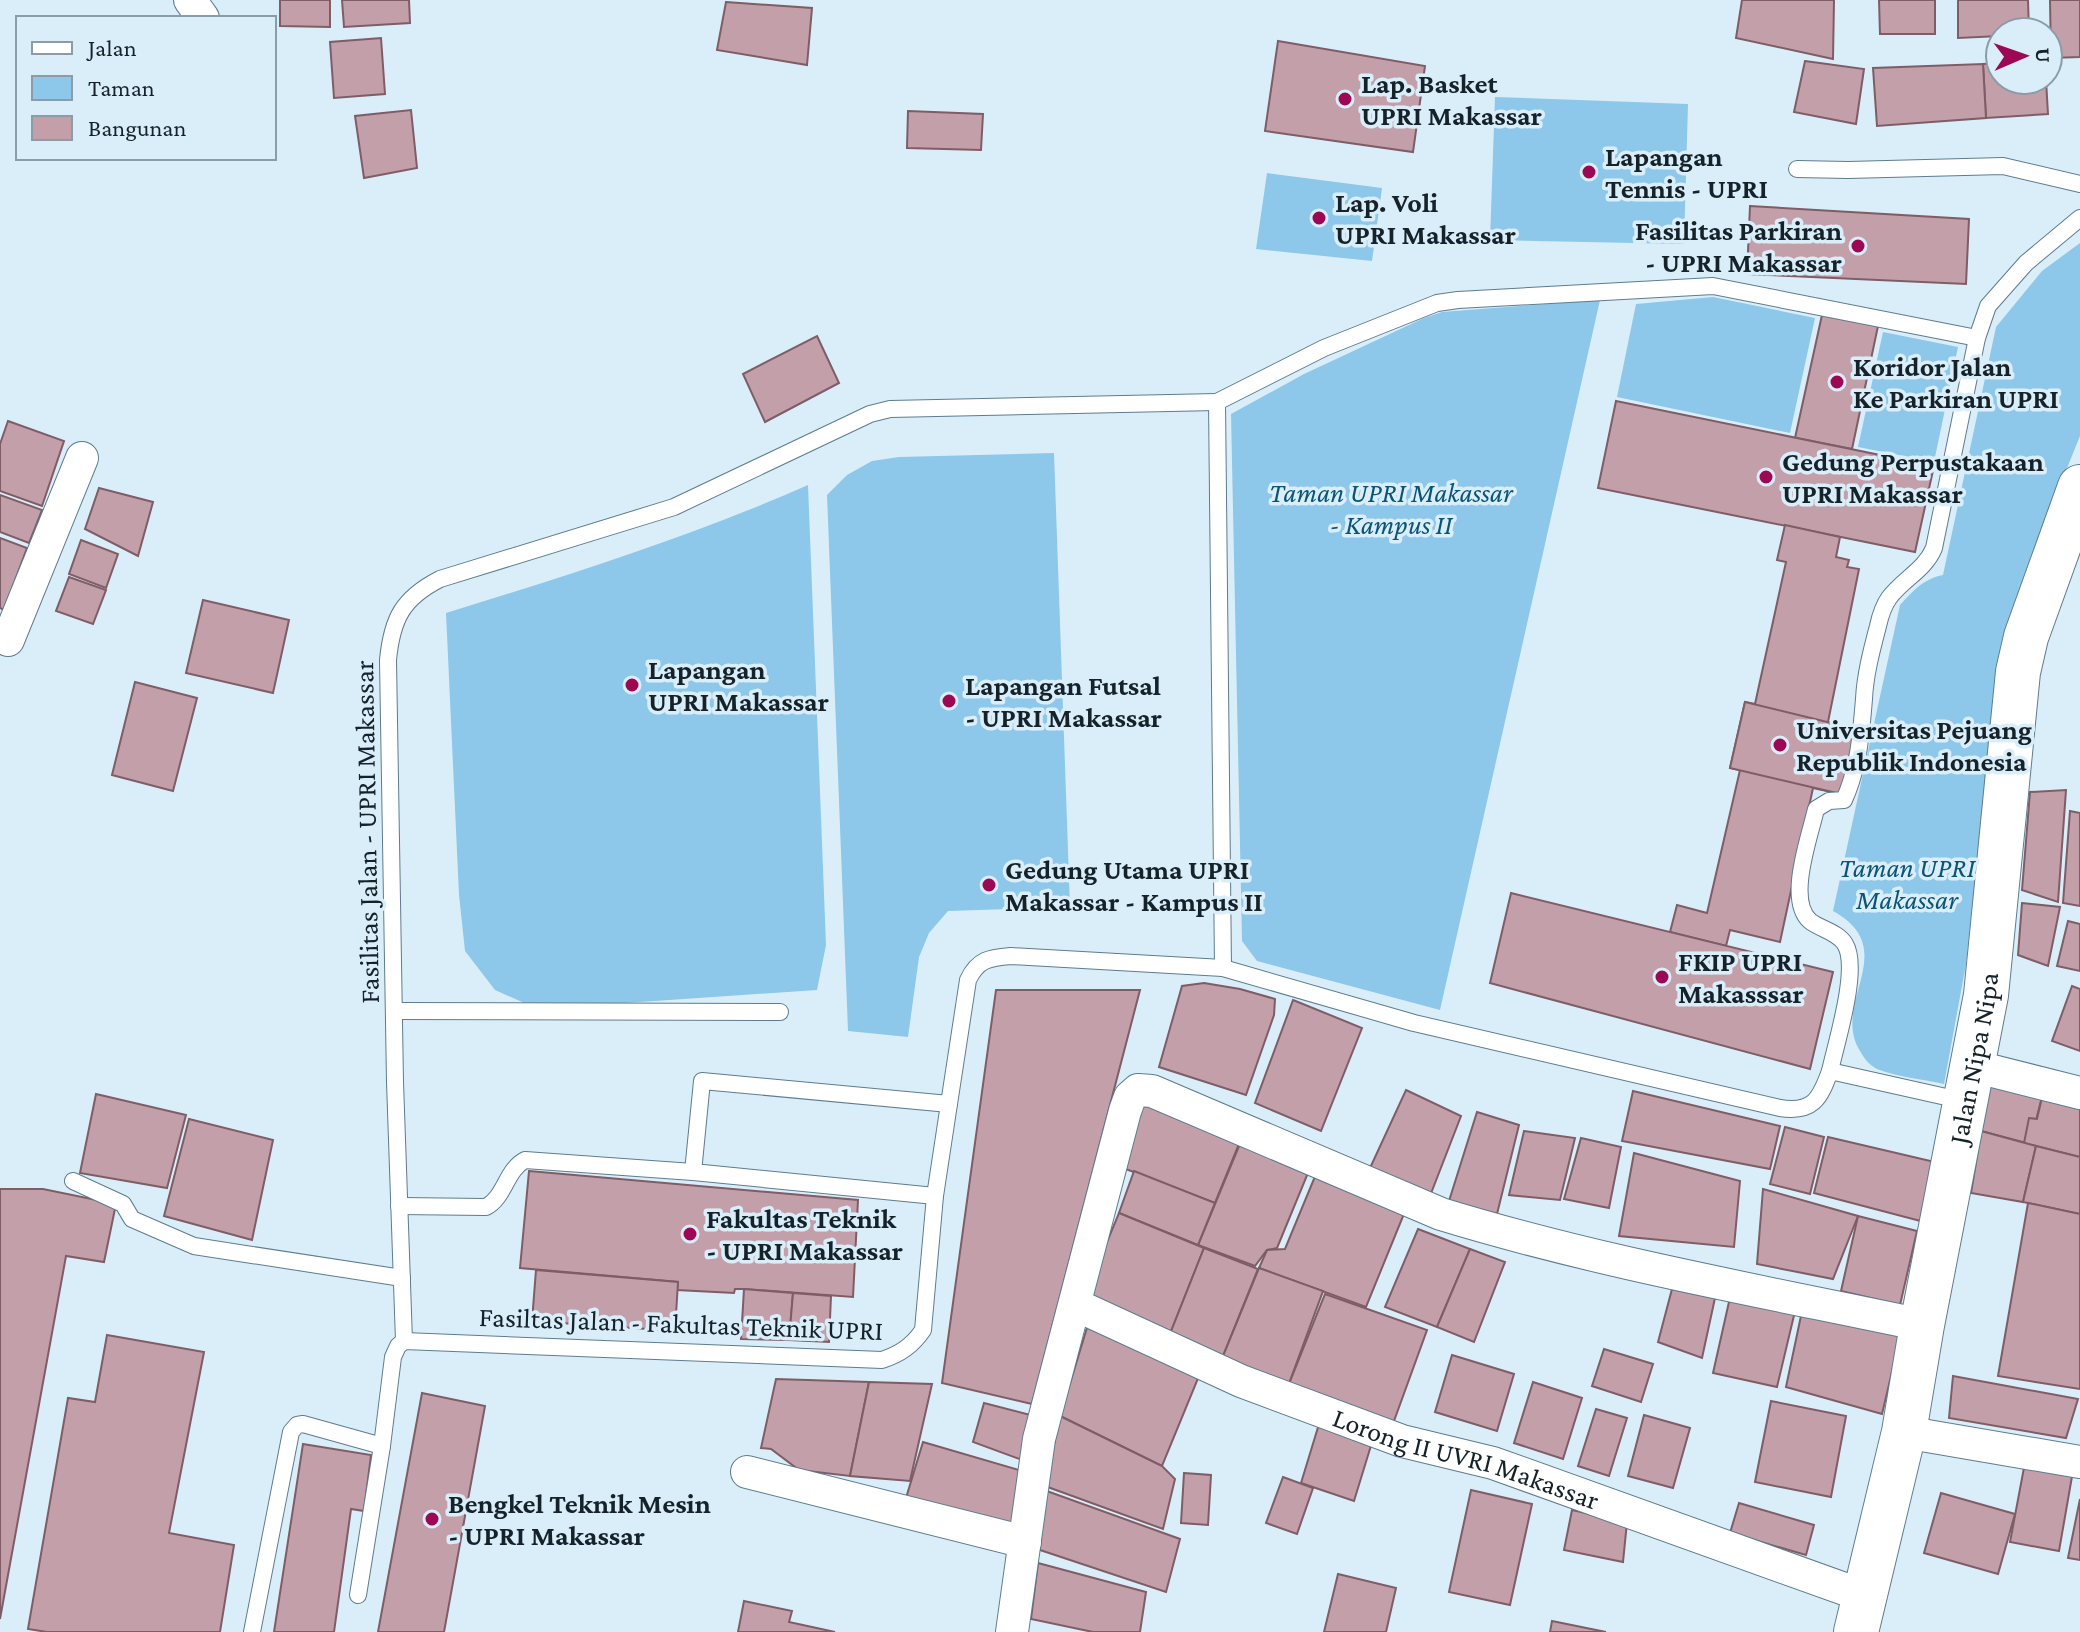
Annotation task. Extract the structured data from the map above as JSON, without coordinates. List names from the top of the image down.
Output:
{
  "streets": {
    "street": ["Jalan Nipa Nipa", "Lorong II UVRI Makassar"],
    "lane": ["Fasilitas Jalan - UPRI Makassar", "Fasiltas Jalan - Fakultas Teknik UPRI"]
  },
  "crossings": [
    ["Fasilitas Jalan - UPRI Makassar", "Fasiltas Jalan - Fakultas Teknik UPRI"],
    ["Jalan Nipa Nipa", "Lorong II UVRI Makassar"]
  ],
  "parks": ["Taman UPRI Makassar - Kampus II", "Taman UPRI Makassar"],
  "places": [
    "Lap. Basket UPRI Makassar",
    "Lapangan Tennis - UPRI",
    "Lap. Voli UPRI Makassar",
    "Fasilitas Parkiran - UPRI Makassar",
    "Koridor Jalan Ke Parkiran UPRI",
    "Gedung Perpustakaan UPRI Makassar",
    "Lapangan UPRI Makassar",
    "Lapangan Futsal - UPRI Makassar",
    "Universitas Pejuang Republik Indonesia",
    "Gedung Utama UPRI Makassar - Kampus II",
    "FKIP UPRI Makasssar",
    "Fakultas Teknik - UPRI Makassar",
    "Bengkel Teknik Mesin - UPRI Makassar"
  ],
  "legend": ["Jalan", "Taman", "Bangunan"],
  "north": "right"
}
